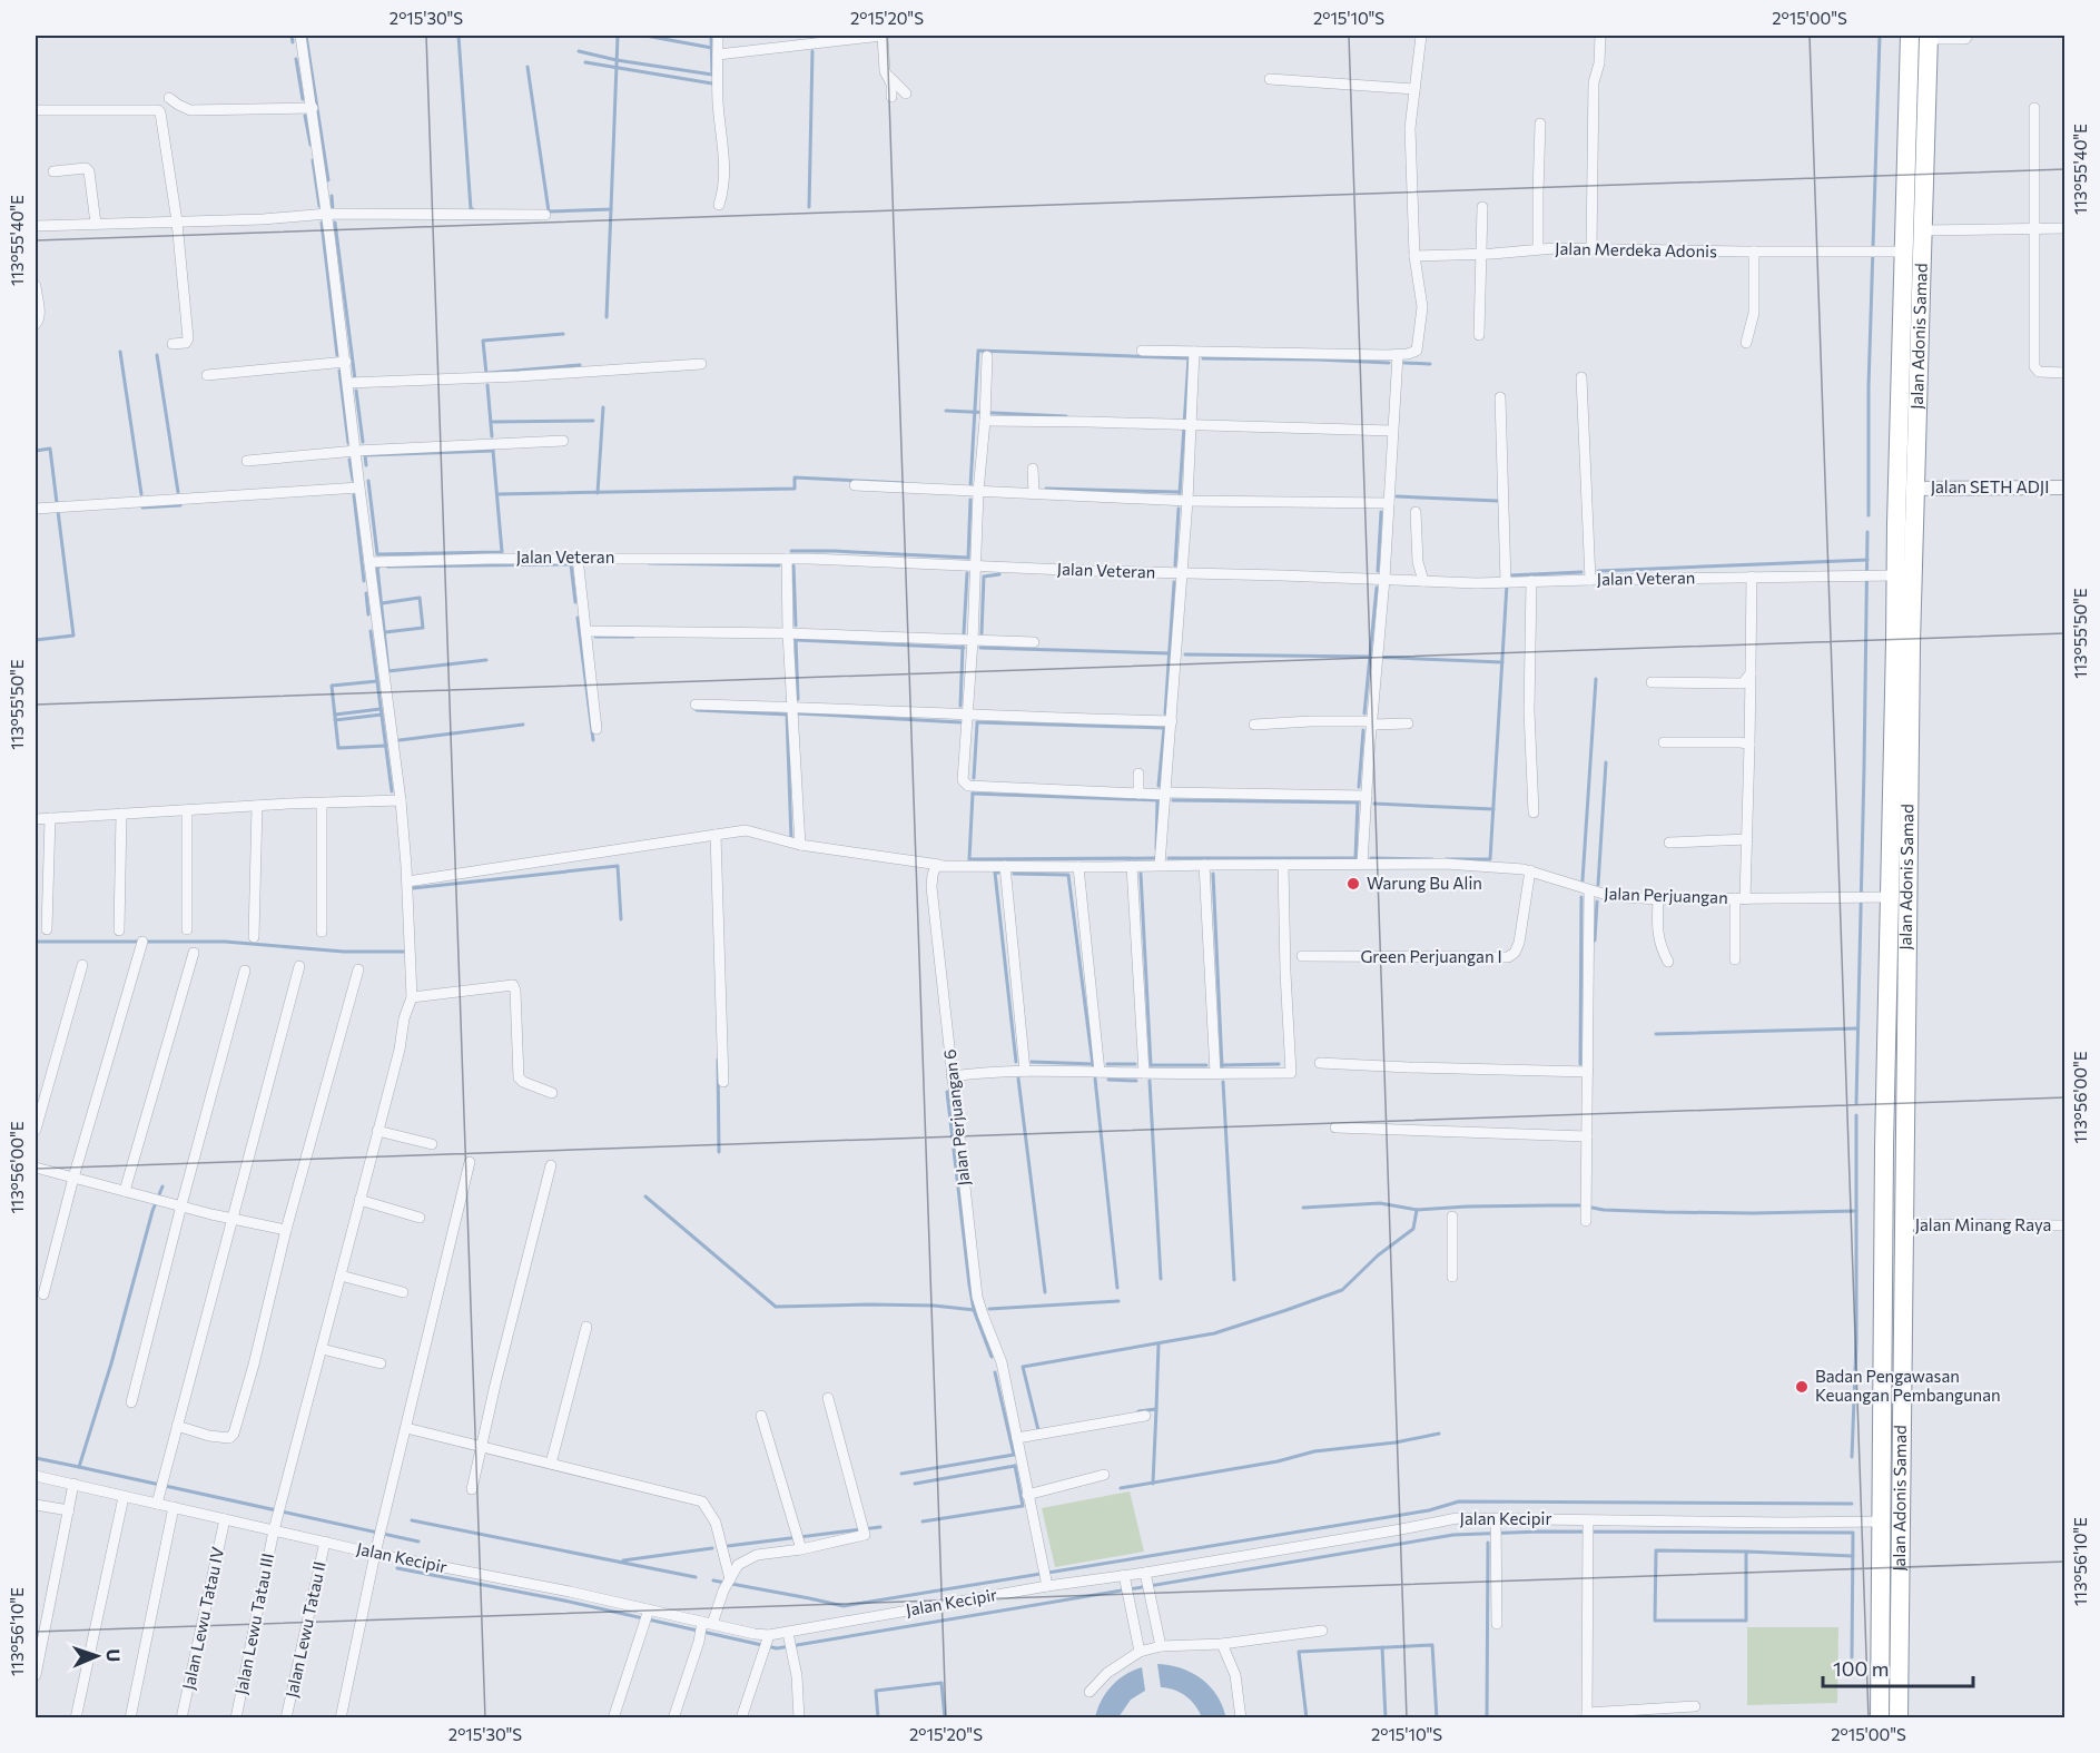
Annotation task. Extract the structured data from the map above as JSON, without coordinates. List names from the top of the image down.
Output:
{
  "streets": {
    "highway": ["Jalan Adonis Samad"],
    "street": [
      "Jalan Merdeka Adonis",
      "Jalan SETH ADJI",
      "Jalan Veteran",
      "Jalan Perjuangan",
      "Green Perjuangan I",
      "Jalan Perjuangan 6",
      "Jalan Minang Raya",
      "Jalan Kecipir",
      "Jalan Lewu Tatau IV",
      "Jalan Lewu Tatau III",
      "Jalan Lewu Tatau II"
    ]
  },
  "crossings": [
    ["Jalan Adonis Samad", "Jalan SETH ADJI"],
    ["Jalan Adonis Samad", "Jalan Minang Raya"],
    ["Jalan Veteran", "Jalan Lewu Tatau III"],
    ["Jalan Perjuangan", "Green Perjuangan I"],
    ["Jalan Perjuangan", "Jalan Perjuangan 6"],
    ["Jalan Perjuangan", "Jalan Lewu Tatau III"],
    ["Jalan Perjuangan 6", "Jalan Kecipir"],
    ["Jalan Kecipir", "Jalan Lewu Tatau IV"],
    ["Jalan Kecipir", "Jalan Lewu Tatau III"],
    ["Jalan Kecipir", "Jalan Lewu Tatau II"]
  ],
  "places": ["Warung Bu Alin", "Badan Pengawasan Keuangan Pembangunan"],
  "scale_bar": "100 m",
  "north": "right",
  "coordinates": [
    "2°15'30\"S",
    "2°15'20\"S",
    "2°15'10\"S",
    "2°15'00\"S",
    "113°55'40\"E",
    "113°55'50\"E",
    "113°56'00\"E",
    "113°56'10\"E"
  ]
}
